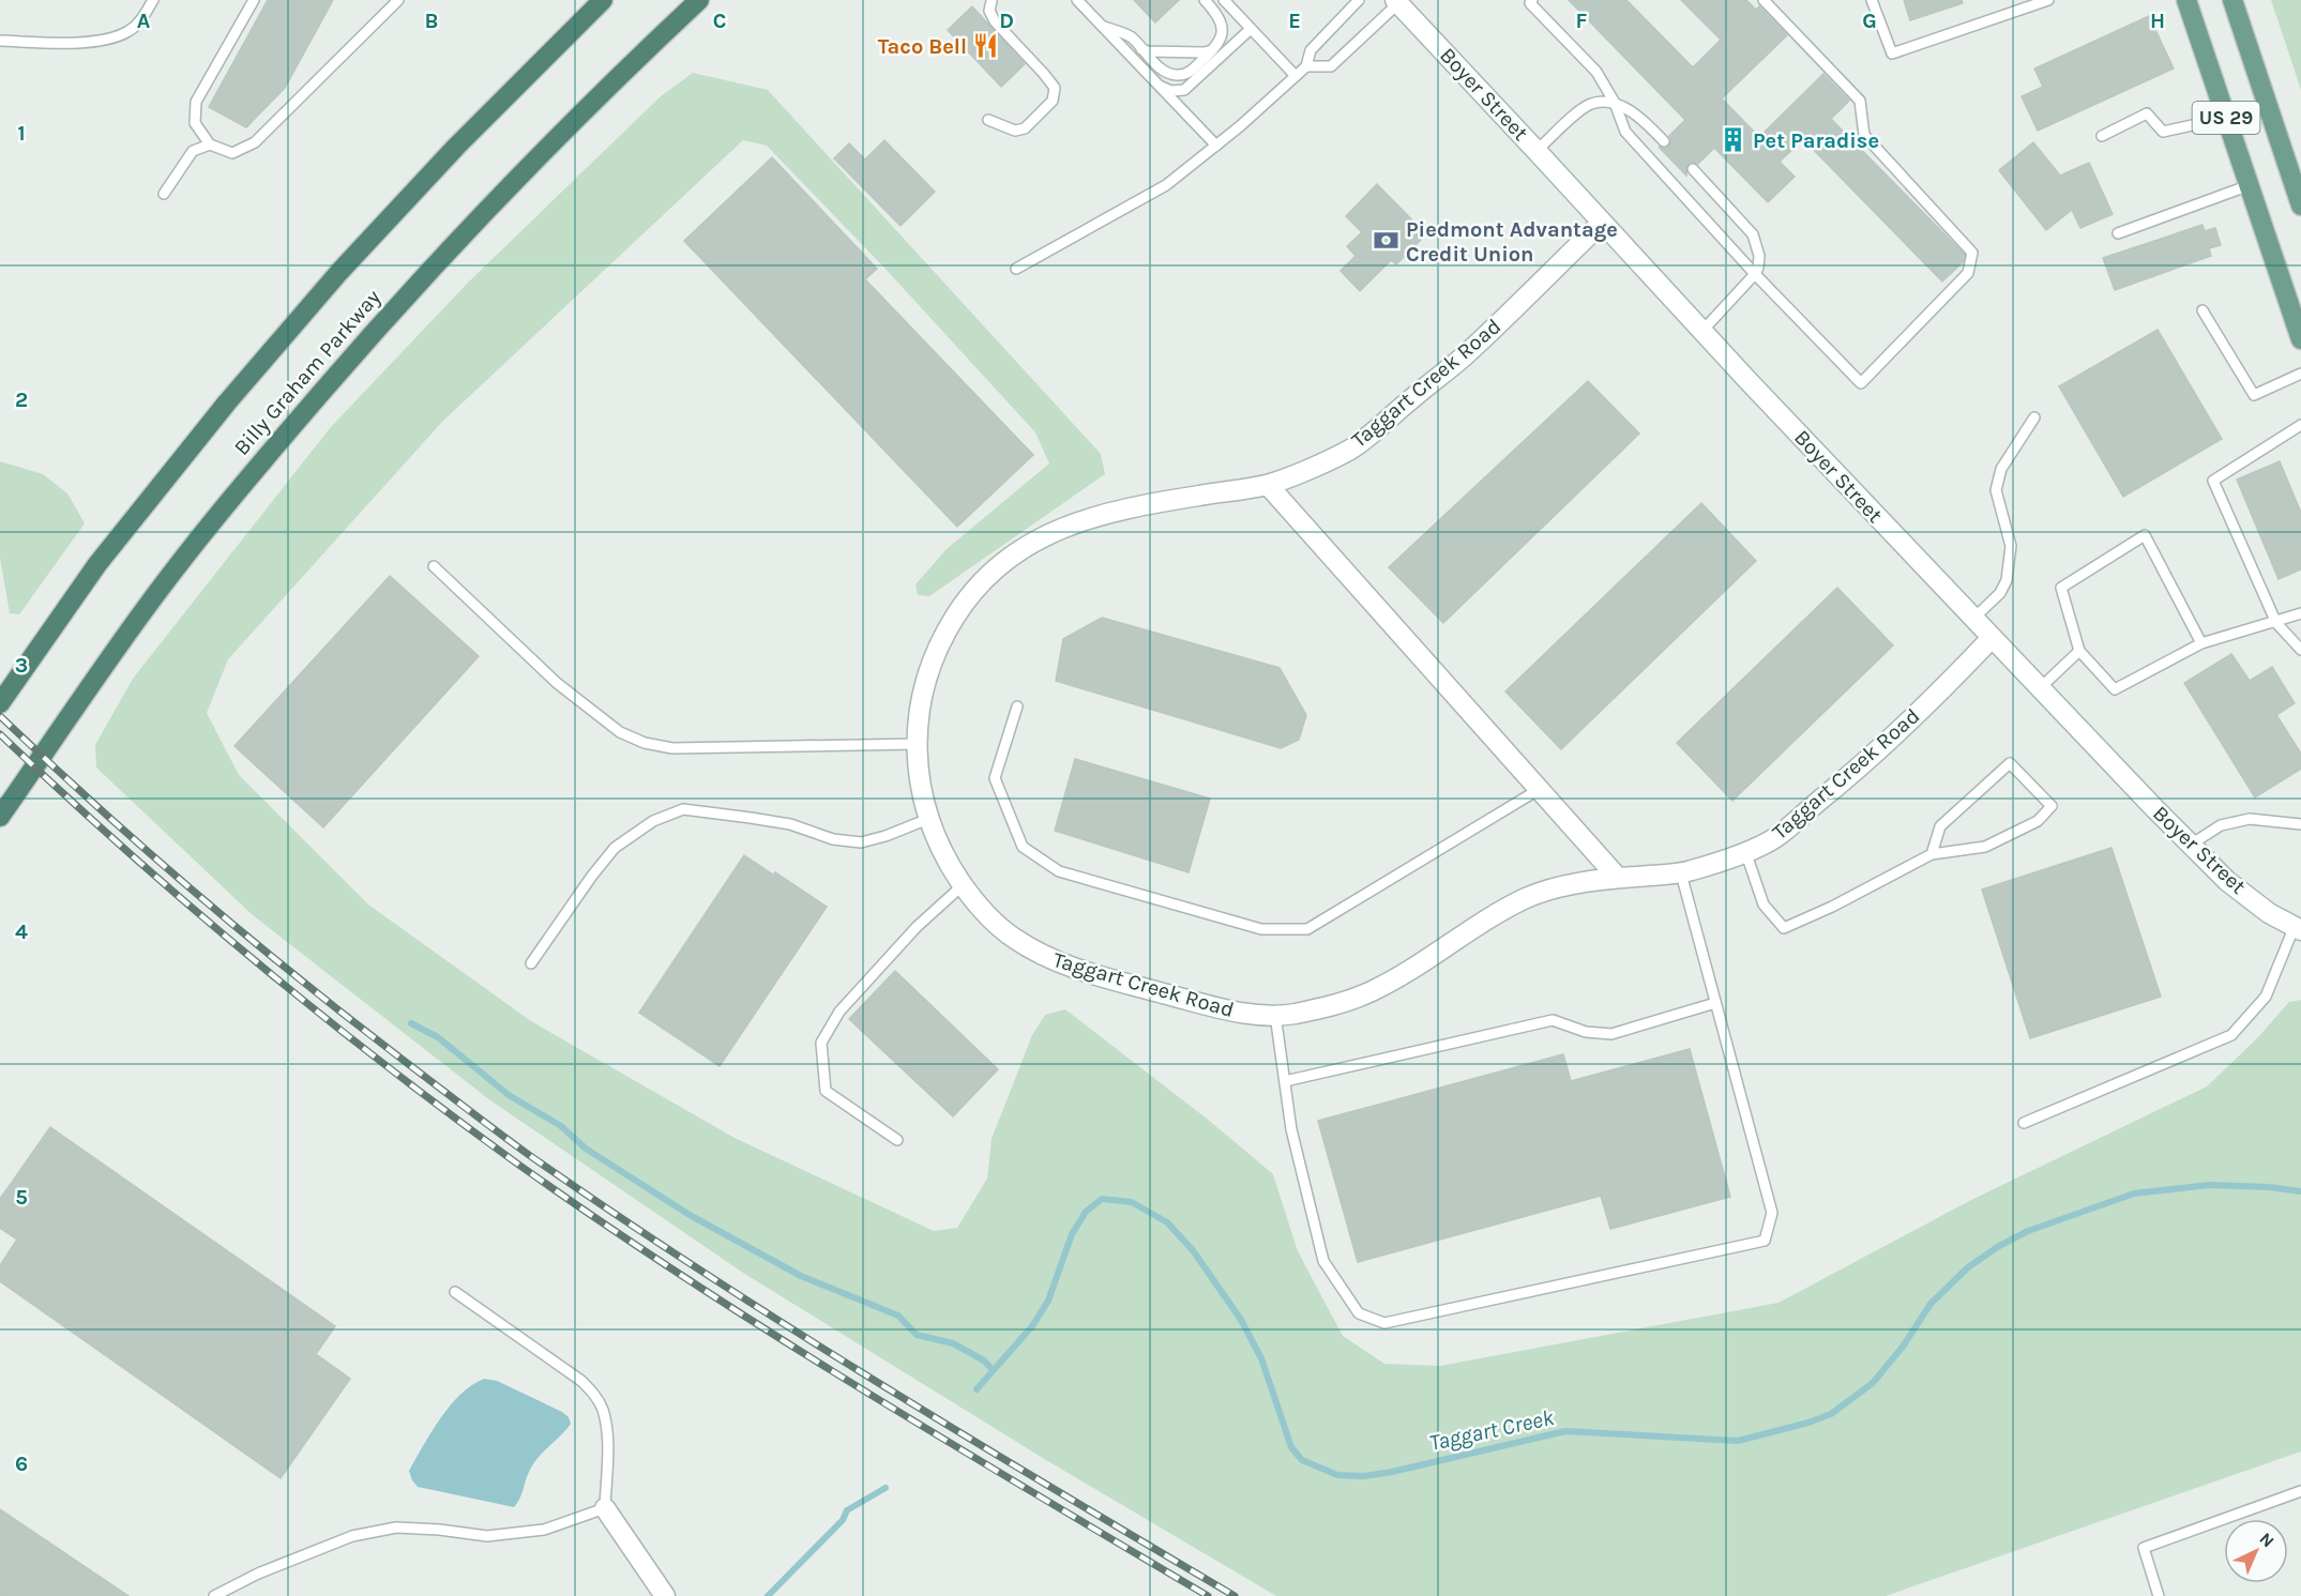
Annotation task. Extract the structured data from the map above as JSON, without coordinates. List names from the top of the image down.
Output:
{
  "streets": {
    "highway": ["Billy Graham Parkway"],
    "main road": ["US 29"],
    "street": ["Boyer Street", "Taggart Creek Road"]
  },
  "crossings": [
    ["Boyer Street", "Taggart Creek Road"]
  ],
  "water": ["Taggart Creek"],
  "places": {
    "restaurant": ["Taco Bell"],
    "building": ["Pet Paradise"],
    "bank": ["Piedmont Advantage Credit Union"]
  },
  "north": "top right",
  "grid": {
    "columns": [
      "A",
      "B",
      "C",
      "D",
      "E",
      "F",
      "G",
      "H"
    ],
    "rows": [
      "1",
      "2",
      "3",
      "4",
      "5",
      "6"
    ]
  }
}
